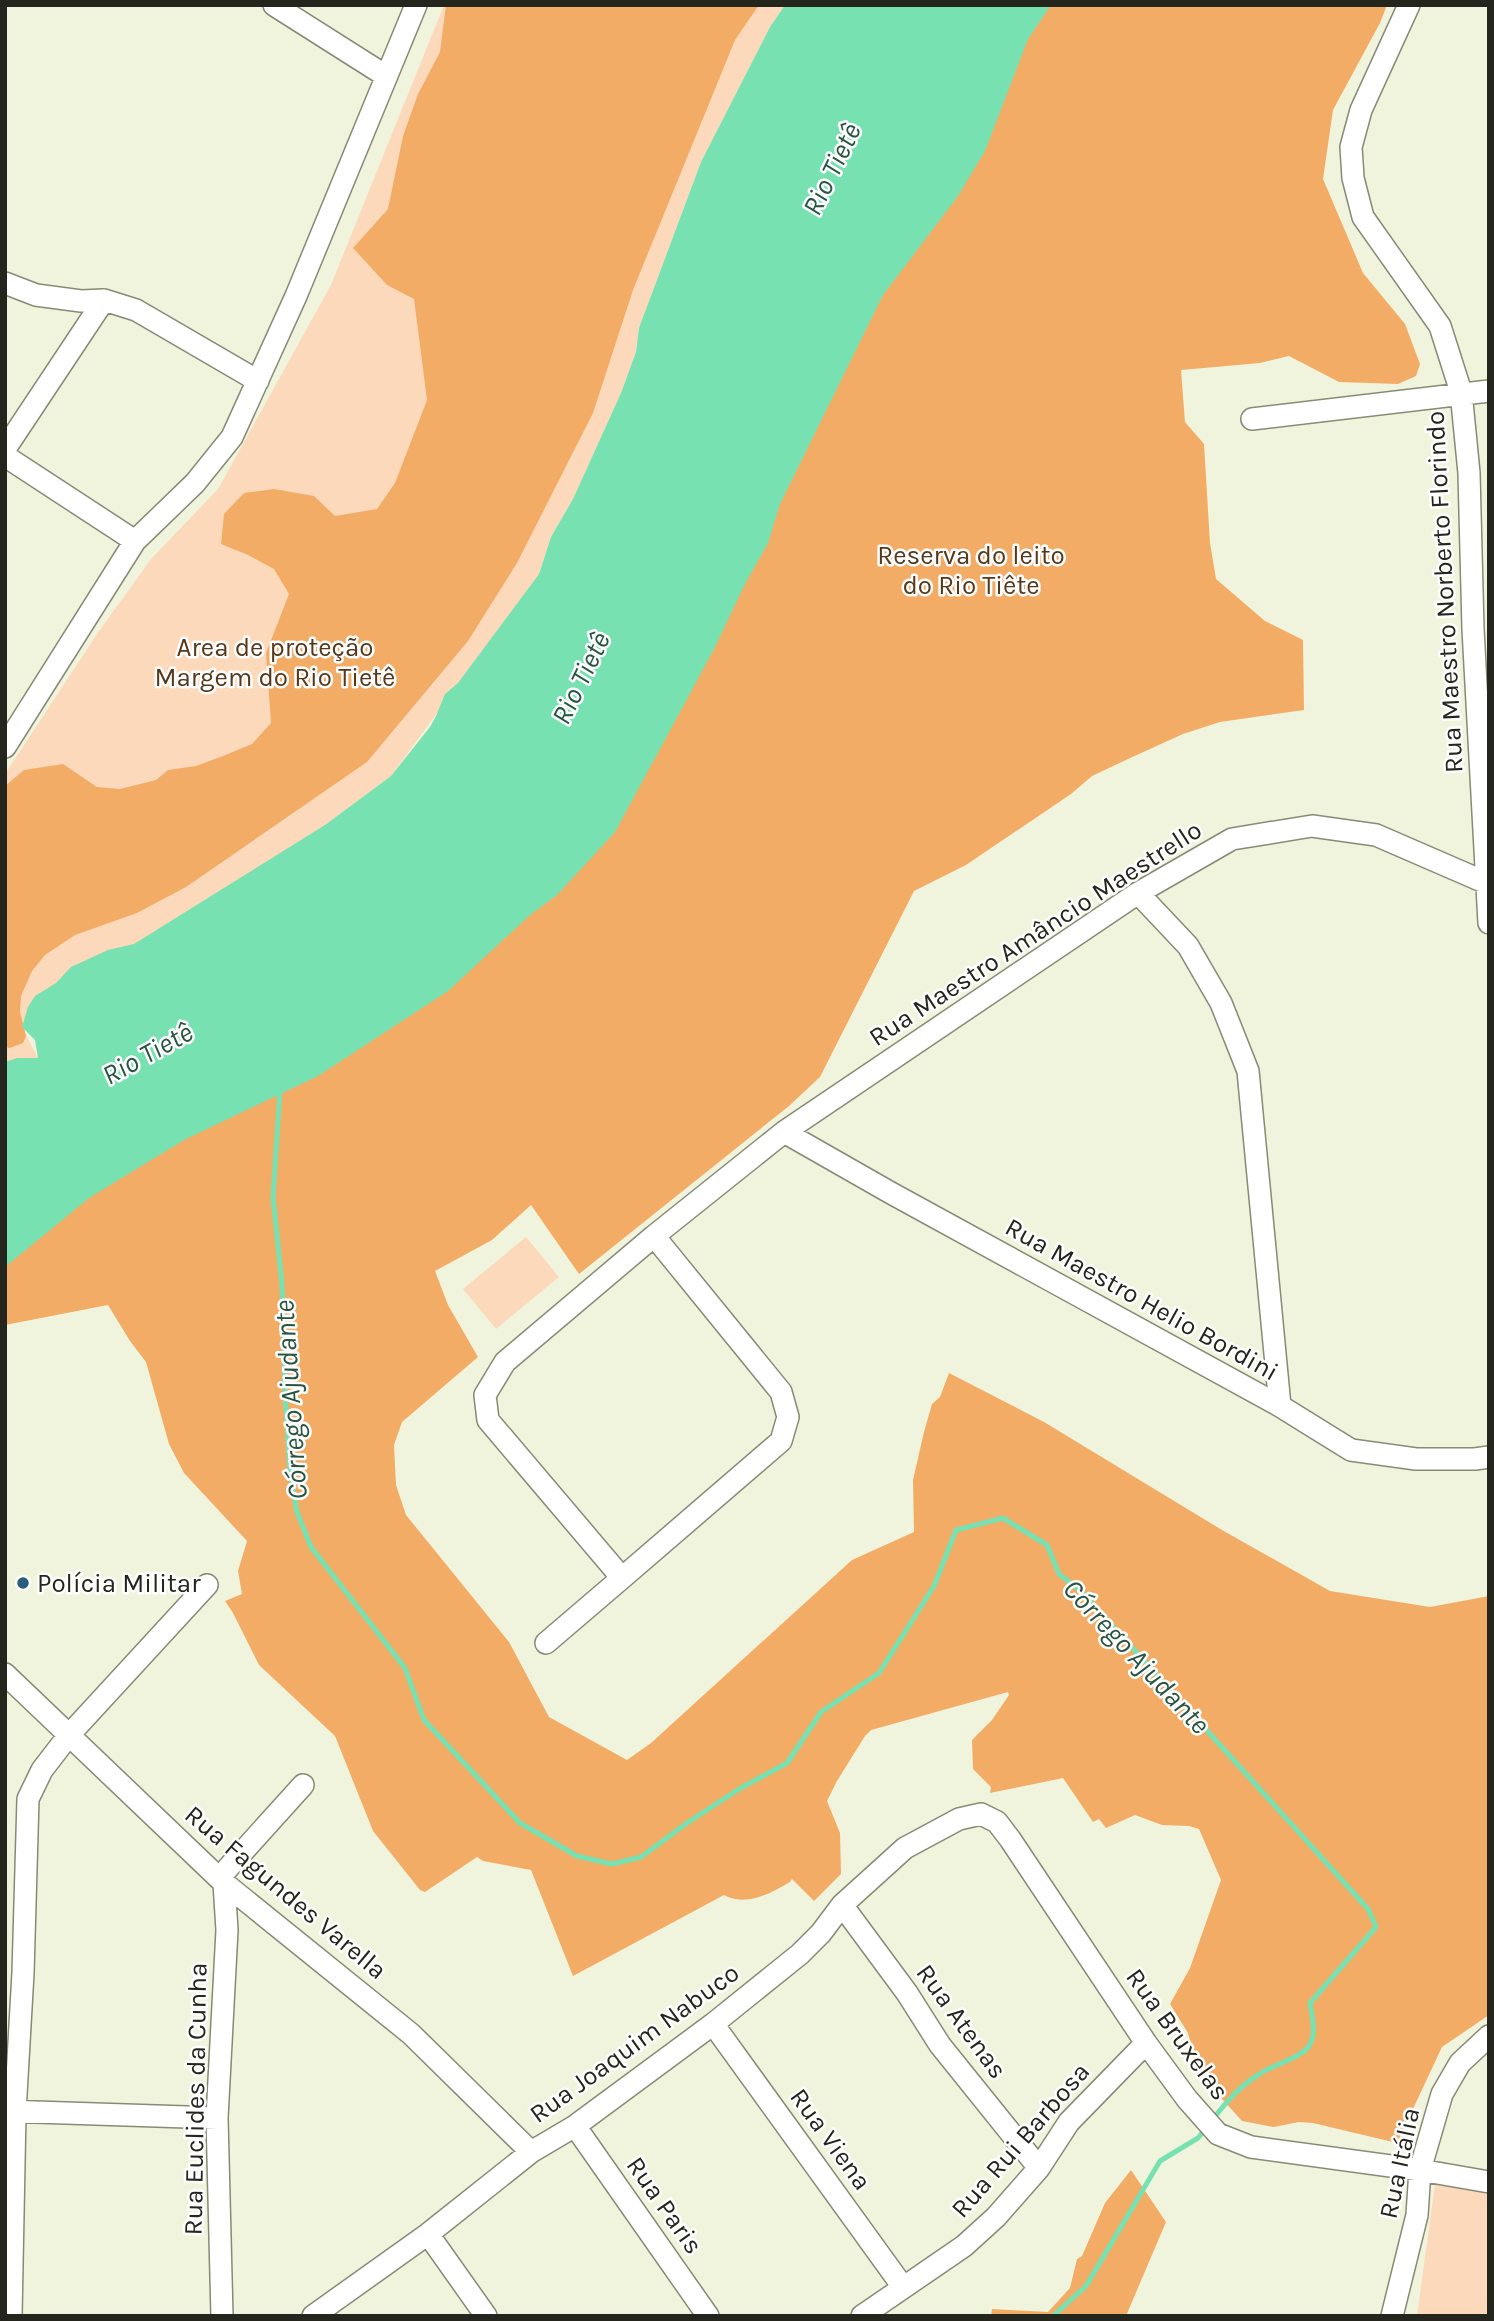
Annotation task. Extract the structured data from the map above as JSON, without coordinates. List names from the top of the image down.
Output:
{
  "streets": {
    "street": [
      "Rua Maestro Norberto Florindo",
      "Rua Maestro Amâncio Maestrello",
      "Rua Maestro Helio Bordini",
      "Rua Fagundes Varella",
      "Rua Atenas",
      "Rua Bruxelas",
      "Rua Joaquim Nabuco",
      "Rua Euclides da Cunha",
      "Rua Viena",
      "Rua Rui Barbosa",
      "Rua Itália",
      "Rua Paris"
    ]
  },
  "crossings": [
    ["Rua Maestro Norberto Florindo", "Rua Maestro Amâncio Maestrello"],
    ["Rua Maestro Amâncio Maestrello", "Rua Maestro Helio Bordini"],
    ["Rua Fagundes Varella", "Rua Joaquim Nabuco"],
    ["Rua Fagundes Varella", "Rua Euclides da Cunha"],
    ["Rua Atenas", "Rua Joaquim Nabuco"],
    ["Rua Atenas", "Rua Rui Barbosa"],
    ["Rua Bruxelas", "Rua Joaquim Nabuco"],
    ["Rua Bruxelas", "Rua Rui Barbosa"],
    ["Rua Bruxelas", "Rua Itália"],
    ["Rua Joaquim Nabuco", "Rua Viena"],
    ["Rua Joaquim Nabuco", "Rua Paris"],
    ["Rua Viena", "Rua Rui Barbosa"]
  ],
  "water": ["Rio Tietê", "Córrego Ajudante"],
  "parks": ["Reserva do leito do Rio Tiête", "Area de proteção Margem do Rio Tietê"],
  "places": ["Polícia Militar"]
}
